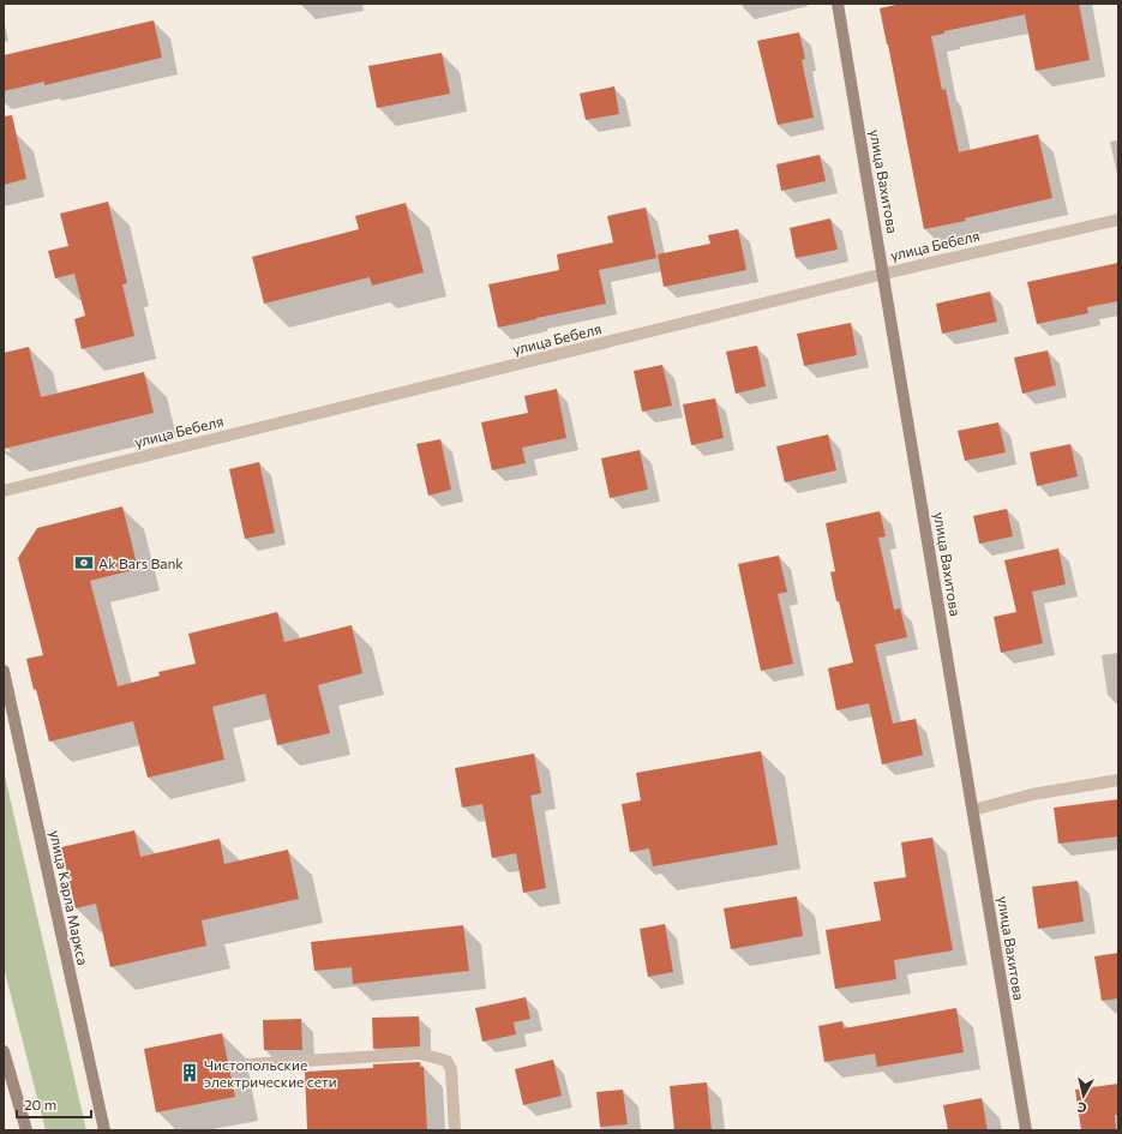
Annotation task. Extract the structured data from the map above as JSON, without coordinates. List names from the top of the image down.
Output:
{
  "streets": {
    "street": ["улица Вахитова", "улица Бебеля", "улица Карла Маркса"]
  },
  "crossings": [
    ["улица Вахитова", "улица Бебеля"]
  ],
  "places": {
    "bank": ["Ak Bars Bank"],
    "building": ["Чистопольские электрические сети"]
  },
  "scale_bar": "20 m",
  "north": "bottom"
}
